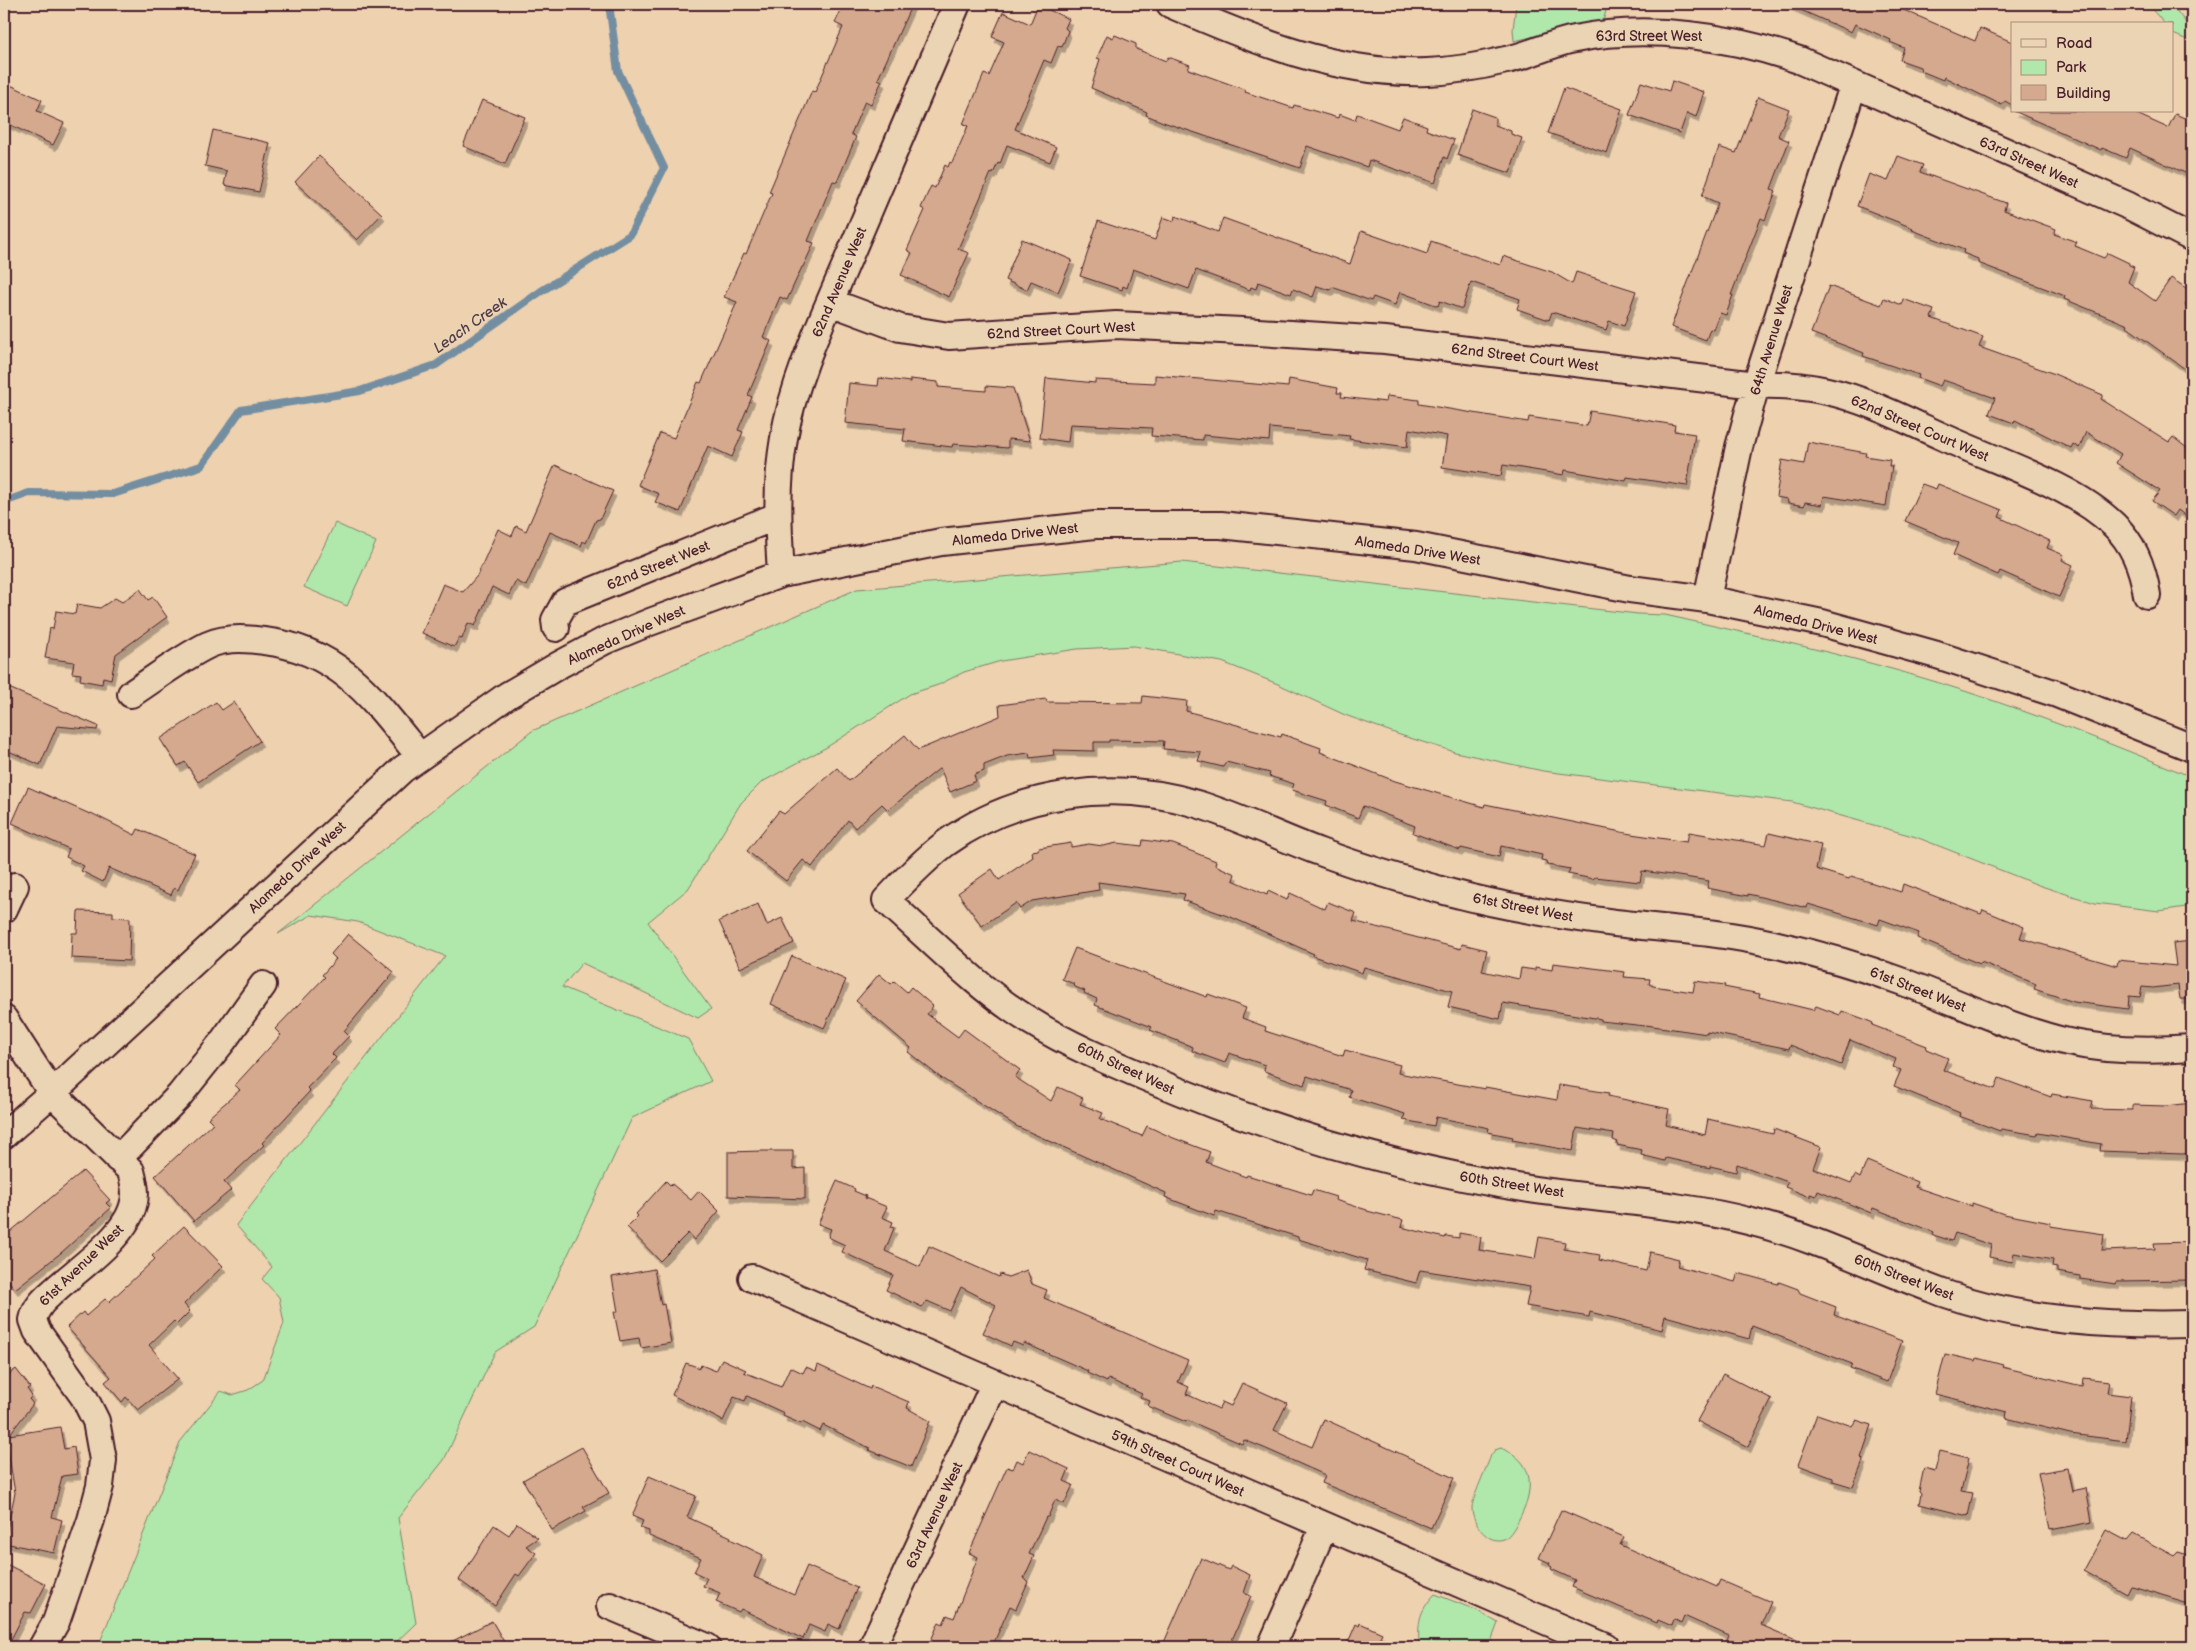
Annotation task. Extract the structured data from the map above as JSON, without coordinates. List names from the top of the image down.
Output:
{
  "streets": {
    "street": [
      "63rd Street West",
      "62nd Avenue West",
      "62nd Street Court West",
      "64th Avenue West",
      "Alameda Drive West",
      "62nd Street West",
      "61st Street West",
      "60th Street West",
      "61st Avenue West",
      "59th Street Court West",
      "63rd Avenue West"
    ]
  },
  "crossings": [
    ["63rd Street West", "64th Avenue West"],
    ["62nd Avenue West", "62nd Street Court West"],
    ["62nd Avenue West", "Alameda Drive West"],
    ["62nd Avenue West", "62nd Street West"],
    ["62nd Street Court West", "64th Avenue West"],
    ["64th Avenue West", "Alameda Drive West"],
    ["Alameda Drive West", "61st Avenue West"],
    ["61st Street West", "60th Street West"],
    ["59th Street Court West", "63rd Avenue West"]
  ],
  "water": ["Leach Creek"],
  "legend": ["Road", "Park", "Building"]
}
